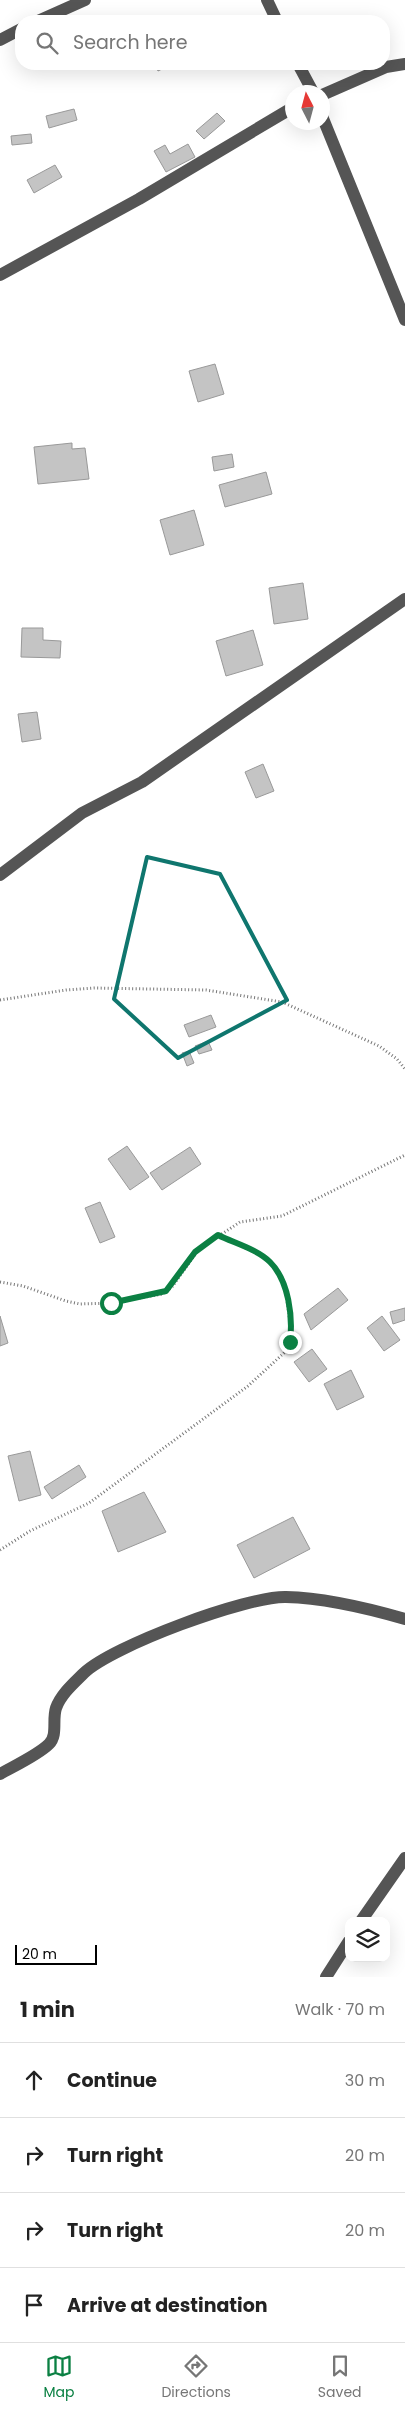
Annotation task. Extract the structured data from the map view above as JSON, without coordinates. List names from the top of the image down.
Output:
{
  "scale_bar": "20 m",
  "north": "top",
  "page": {
    "search": "Search here",
    "scale": "20 m",
    "heading": ["1 min", "Walk · 70 m"],
    "list": [
      ["Continue", "30 m"],
      ["Turn right", "20 m"],
      ["Turn right", "20 m"],
      "Arrive at destination"
    ],
    "nav": ["Map", "Directions", "Saved"]
  }
}
